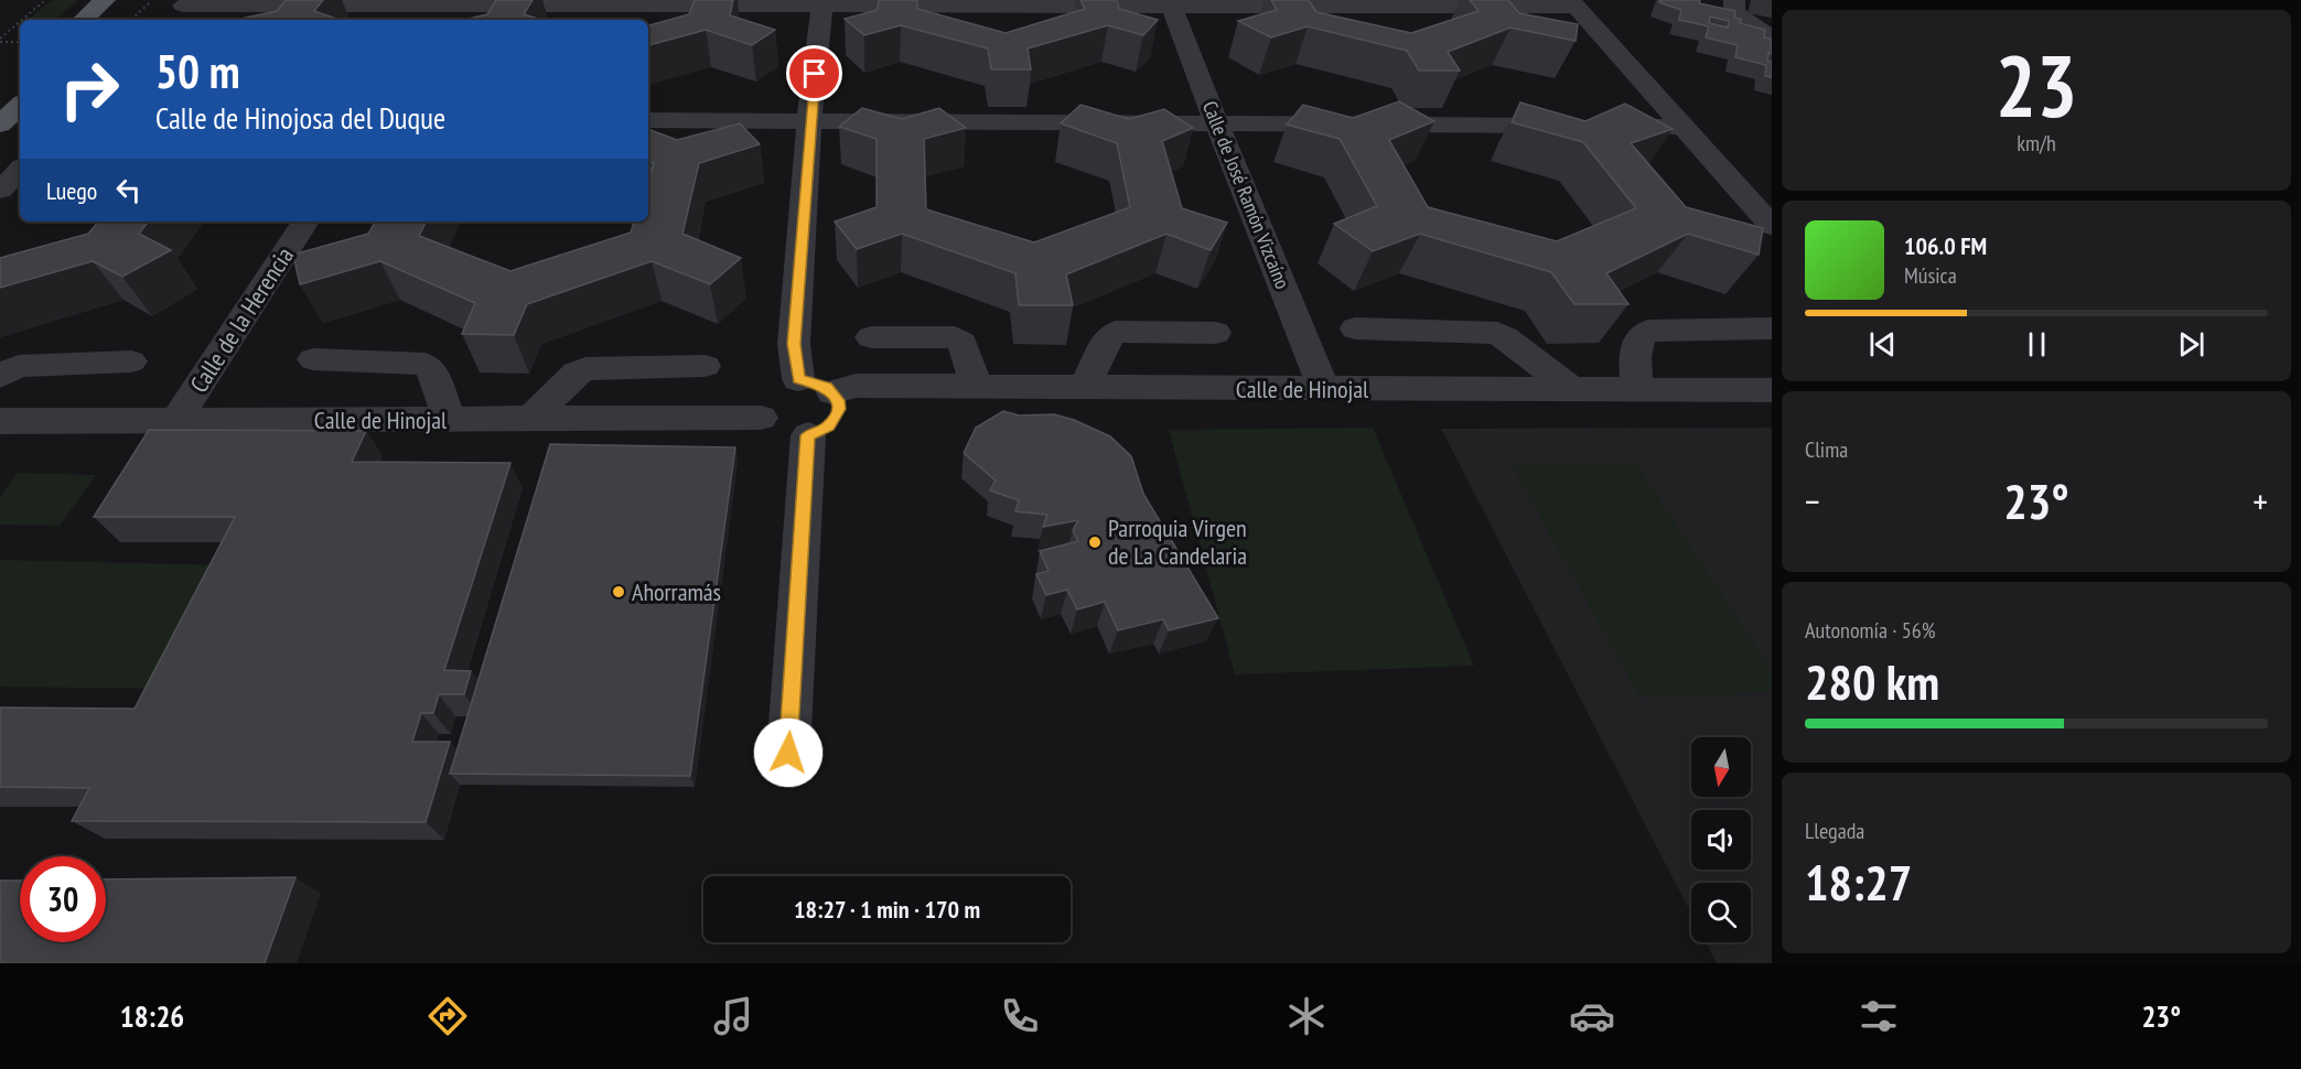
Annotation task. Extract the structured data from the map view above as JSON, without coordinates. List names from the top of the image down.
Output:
{
  "streets": {
    "street": ["Calle de José Ramón Vizcaíno", "Calle de la Herencia", "Calle de Hinojal"]
  },
  "crossings": [
    ["Calle de José Ramón Vizcaíno", "Calle de Hinojal"],
    ["Calle de la Herencia", "Calle de Hinojal"]
  ],
  "places": ["Parroquia Virgen de La Candelaria", "Ahorramás"],
  "north": "bottom",
  "page": {
    "tile": [
      ["23", "km/h"],
      "Clima",
      ["Autonomía · 56%", "280 km"],
      ["Llegada", "18:27"]
    ],
    "turn": ["50 m", "Calle de Hinojosa del Duque"],
    "then": "Luego",
    "song": ["106.0 FM", "Música"],
    "heat": ["−", "23°", "+"],
    "limit": "30",
    "trip": "18:27 · 1 min · 170 m",
    "tabs": ["18:26", "23°"]
  }
}
